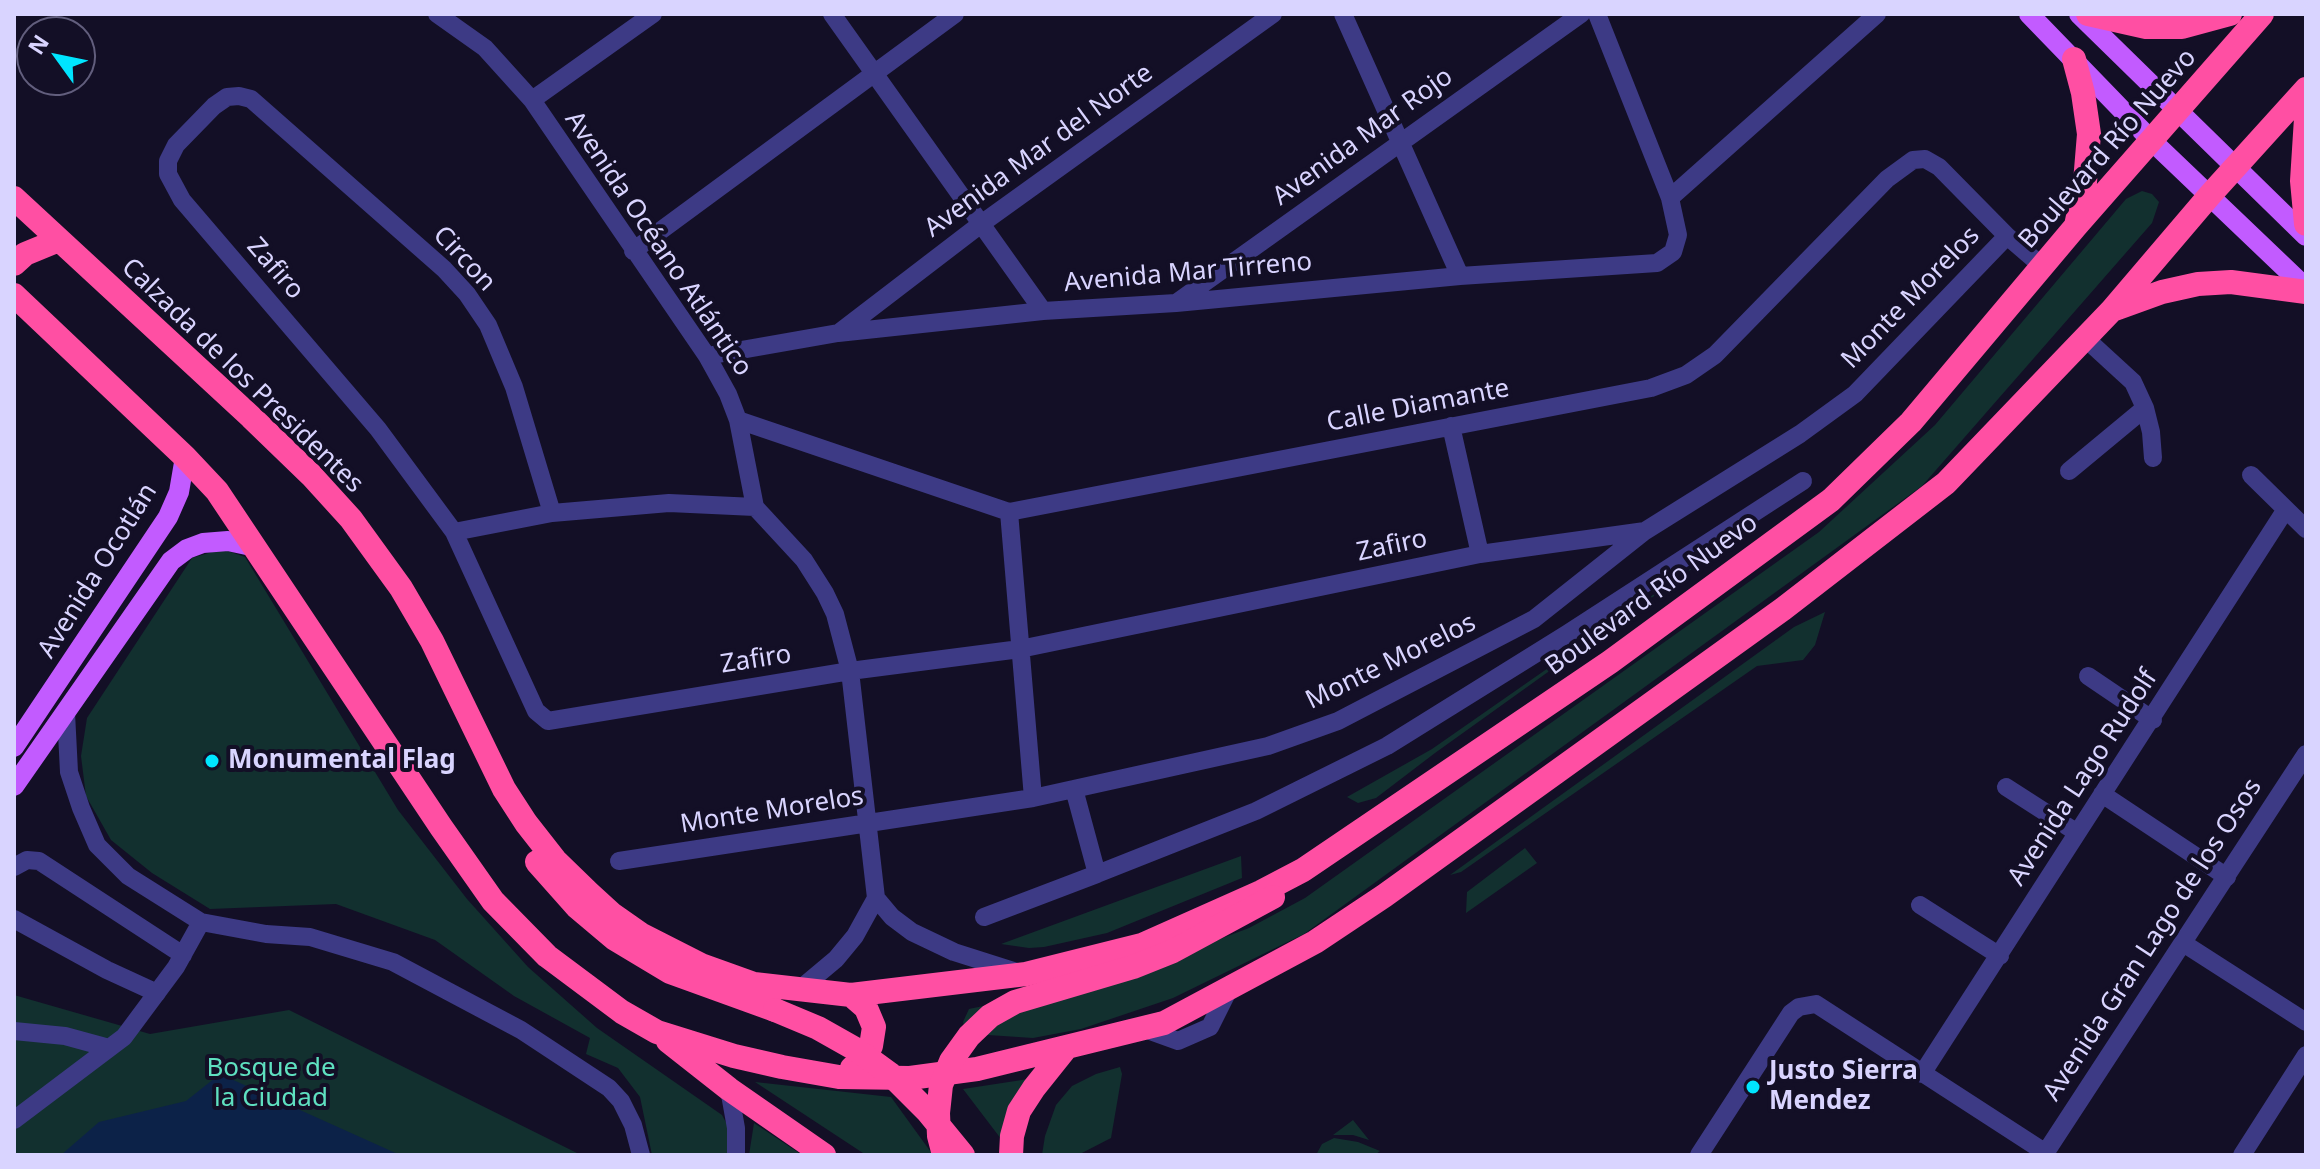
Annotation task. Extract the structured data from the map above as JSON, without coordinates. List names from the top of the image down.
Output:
{
  "streets": {
    "highway": ["Boulevard Río Nuevo", "Calzada de los Presidentes"],
    "main road": ["Avenida Ocotlán"],
    "street": [
      "Avenida Mar Rojo",
      "Avenida Mar del Norte",
      "Avenida Océano Atlántico",
      "Circon",
      "Zafiro",
      "Avenida Mar Tirreno",
      "Monte Morelos",
      "Calle Diamante",
      "Avenida Lago Rudolf",
      "Avenida Gran Lago de los Osos"
    ]
  },
  "crossings": [
    ["Avenida Mar Rojo", "Avenida Mar Tirreno"],
    ["Boulevard Río Nuevo", "Monte Morelos"],
    ["Boulevard Río Nuevo", "Calzada de los Presidentes"],
    ["Avenida Mar del Norte", "Avenida Mar Tirreno"],
    ["Avenida Océano Atlántico", "Avenida Mar Tirreno"],
    ["Avenida Océano Atlántico", "Calle Diamante"],
    ["Circon", "Zafiro"],
    ["Zafiro", "Monte Morelos"],
    ["Monte Morelos", "Calle Diamante"]
  ],
  "parks": ["Bosque de la Ciudad"],
  "places": ["Monumental Flag", "Justo Sierra Mendez"],
  "north": "top left"
}
